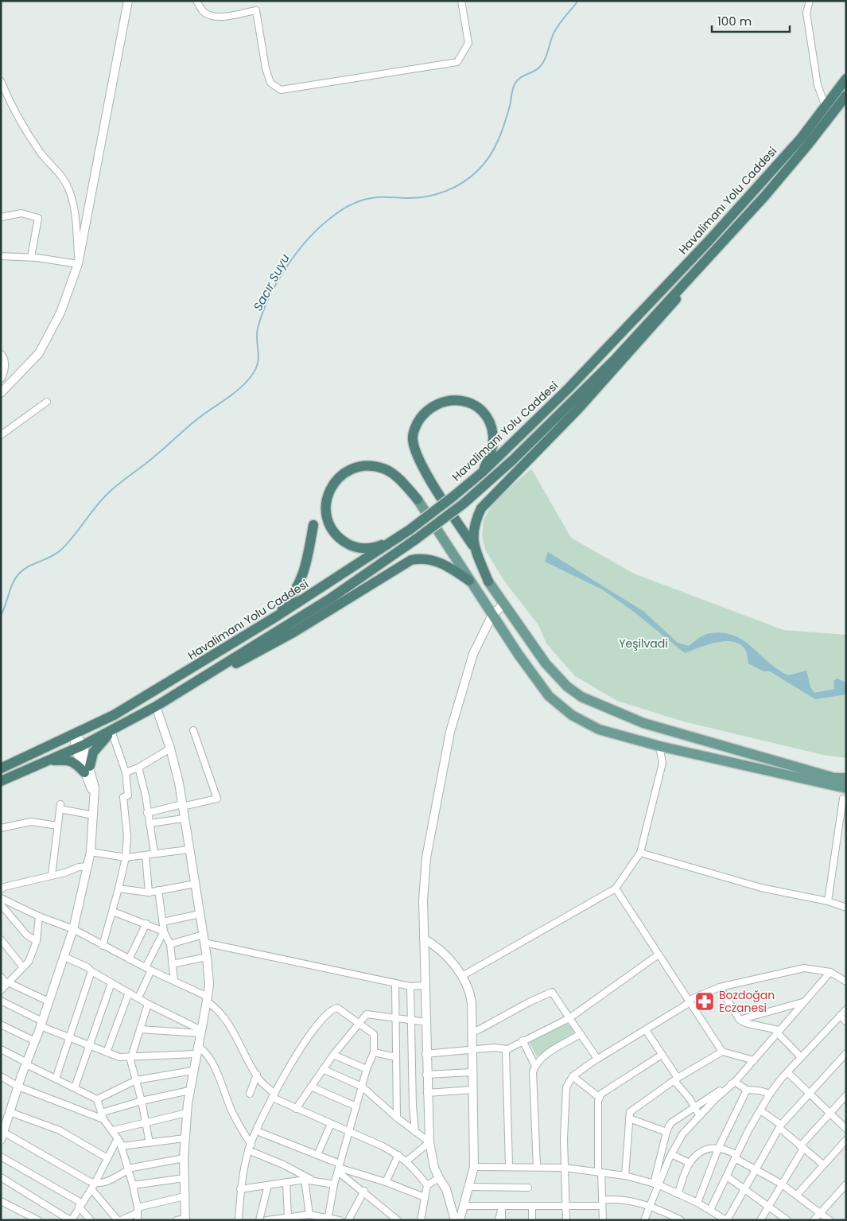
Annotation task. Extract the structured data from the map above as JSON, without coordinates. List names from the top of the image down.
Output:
{
  "streets": {
    "highway": ["Havalimanı Yolu Caddesi"]
  },
  "water": ["Sacır Suyu"],
  "parks": ["Yeşilvadi"],
  "places": {
    "pharmacy": ["Bozdoğan Eczanesi"]
  },
  "scale_bar": "100 m"
}
